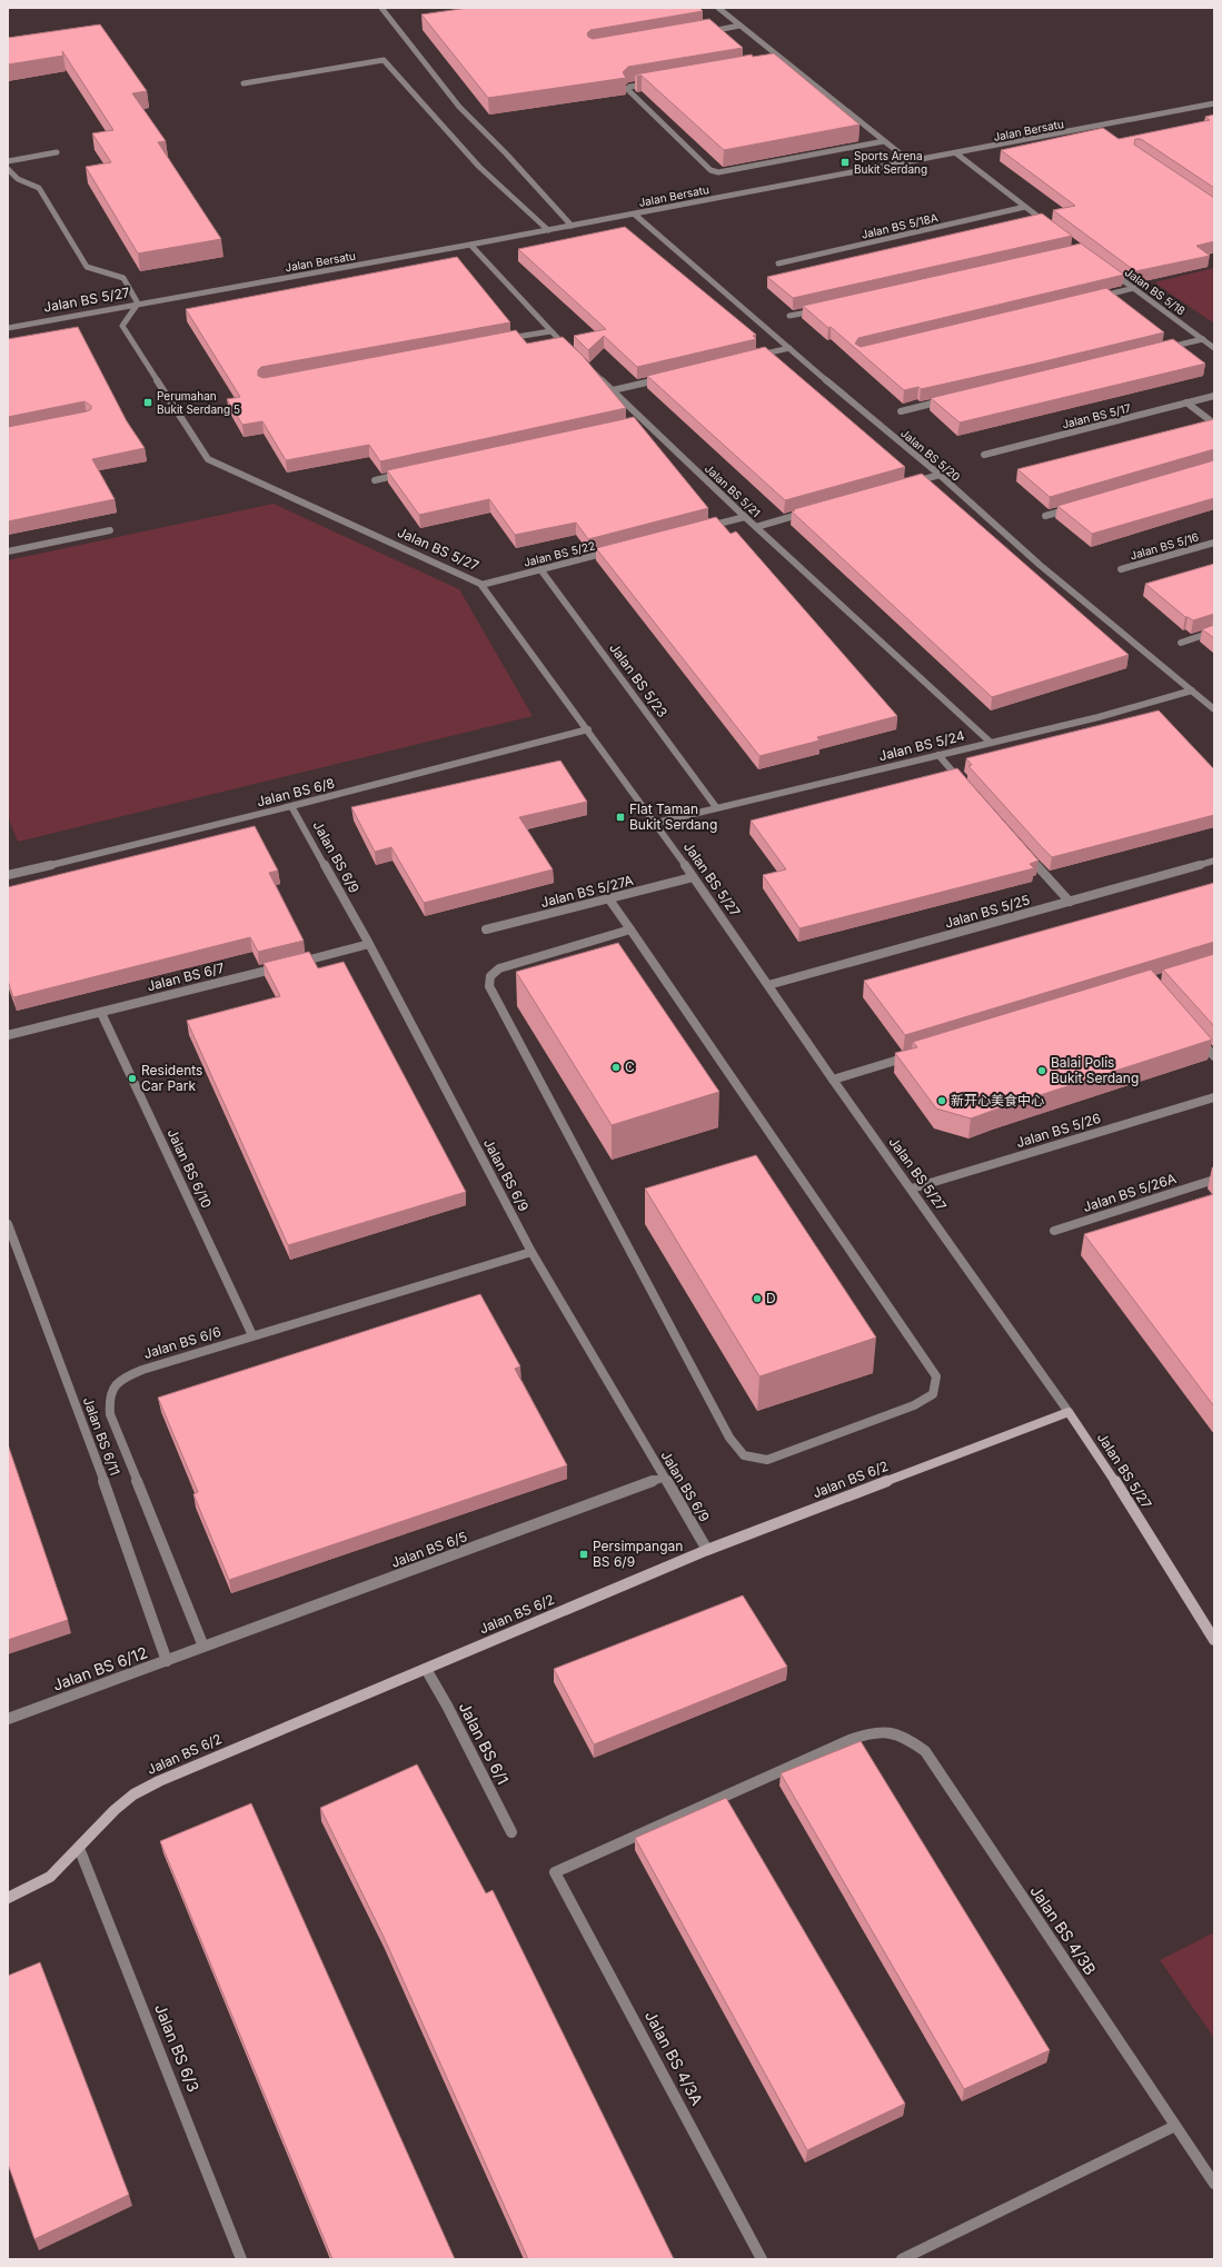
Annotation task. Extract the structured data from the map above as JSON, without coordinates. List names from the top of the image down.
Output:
{
  "streets": {
    "street": [
      "Jalan Bersatu",
      "Jalan BS 5/18A",
      "Jalan BS 5/18",
      "Jalan BS 5/27",
      "Jalan BS 5/17",
      "Jalan BS 5/20",
      "Jalan BS 5/21",
      "Jalan BS 5/16",
      "Jalan BS 5/22",
      "Jalan BS 5/23",
      "Jalan BS 5/24",
      "Jalan BS 6/8",
      "Jalan BS 6/9",
      "Jalan BS 5/27A",
      "Jalan BS 5/25",
      "Jalan BS 6/7",
      "Jalan BS 5/26",
      "Jalan BS 6/10",
      "Jalan BS 5/26A",
      "Jalan BS 6/6",
      "Jalan BS 6/11",
      "Jalan BS 6/2",
      "Jalan BS 6/5",
      "Jalan BS 6/12",
      "Jalan BS 6/1",
      "Jalan BS 4/3B",
      "Jalan BS 6/3",
      "Jalan BS 4/3A"
    ]
  },
  "crossings": [
    ["Jalan Bersatu", "Jalan BS 5/27"],
    ["Jalan Bersatu", "Jalan BS 5/20"],
    ["Jalan BS 5/27", "Jalan BS 5/22"],
    ["Jalan BS 5/27", "Jalan BS 5/24"],
    ["Jalan BS 5/27", "Jalan BS 6/8"],
    ["Jalan BS 5/27", "Jalan BS 5/27A"],
    ["Jalan BS 5/27", "Jalan BS 5/25"],
    ["Jalan BS 5/27", "Jalan BS 5/26"],
    ["Jalan BS 5/27", "Jalan BS 6/2"],
    ["Jalan BS 5/20", "Jalan BS 5/24"],
    ["Jalan BS 5/21", "Jalan BS 5/24"],
    ["Jalan BS 5/22", "Jalan BS 5/23"],
    ["Jalan BS 5/23", "Jalan BS 5/24"],
    ["Jalan BS 6/8", "Jalan BS 6/9"],
    ["Jalan BS 6/9", "Jalan BS 6/7"],
    ["Jalan BS 6/9", "Jalan BS 6/6"],
    ["Jalan BS 6/9", "Jalan BS 6/2"],
    ["Jalan BS 6/9", "Jalan BS 6/5"],
    ["Jalan BS 6/7", "Jalan BS 6/10"],
    ["Jalan BS 6/10", "Jalan BS 6/6"],
    ["Jalan BS 6/6", "Jalan BS 6/5"],
    ["Jalan BS 6/6", "Jalan BS 6/12"],
    ["Jalan BS 6/11", "Jalan BS 6/12"],
    ["Jalan BS 6/2", "Jalan BS 6/1"],
    ["Jalan BS 6/2", "Jalan BS 6/3"],
    ["Jalan BS 6/5", "Jalan BS 6/12"],
    ["Jalan BS 4/3B", "Jalan BS 4/3A"]
  ],
  "places": {
    "transit": [
      "Sports Arena Bukit Serdang",
      "Perumahan Bukit Serdang 5",
      "Flat Taman Bukit Serdang",
      "Persimpangan BS 6/9"
    ],
    "other": [
      "C",
      "Balai Polis Bukit Serdang",
      "Residents Car Park",
      "新开心美食中心",
      "D"
    ]
  }
}
